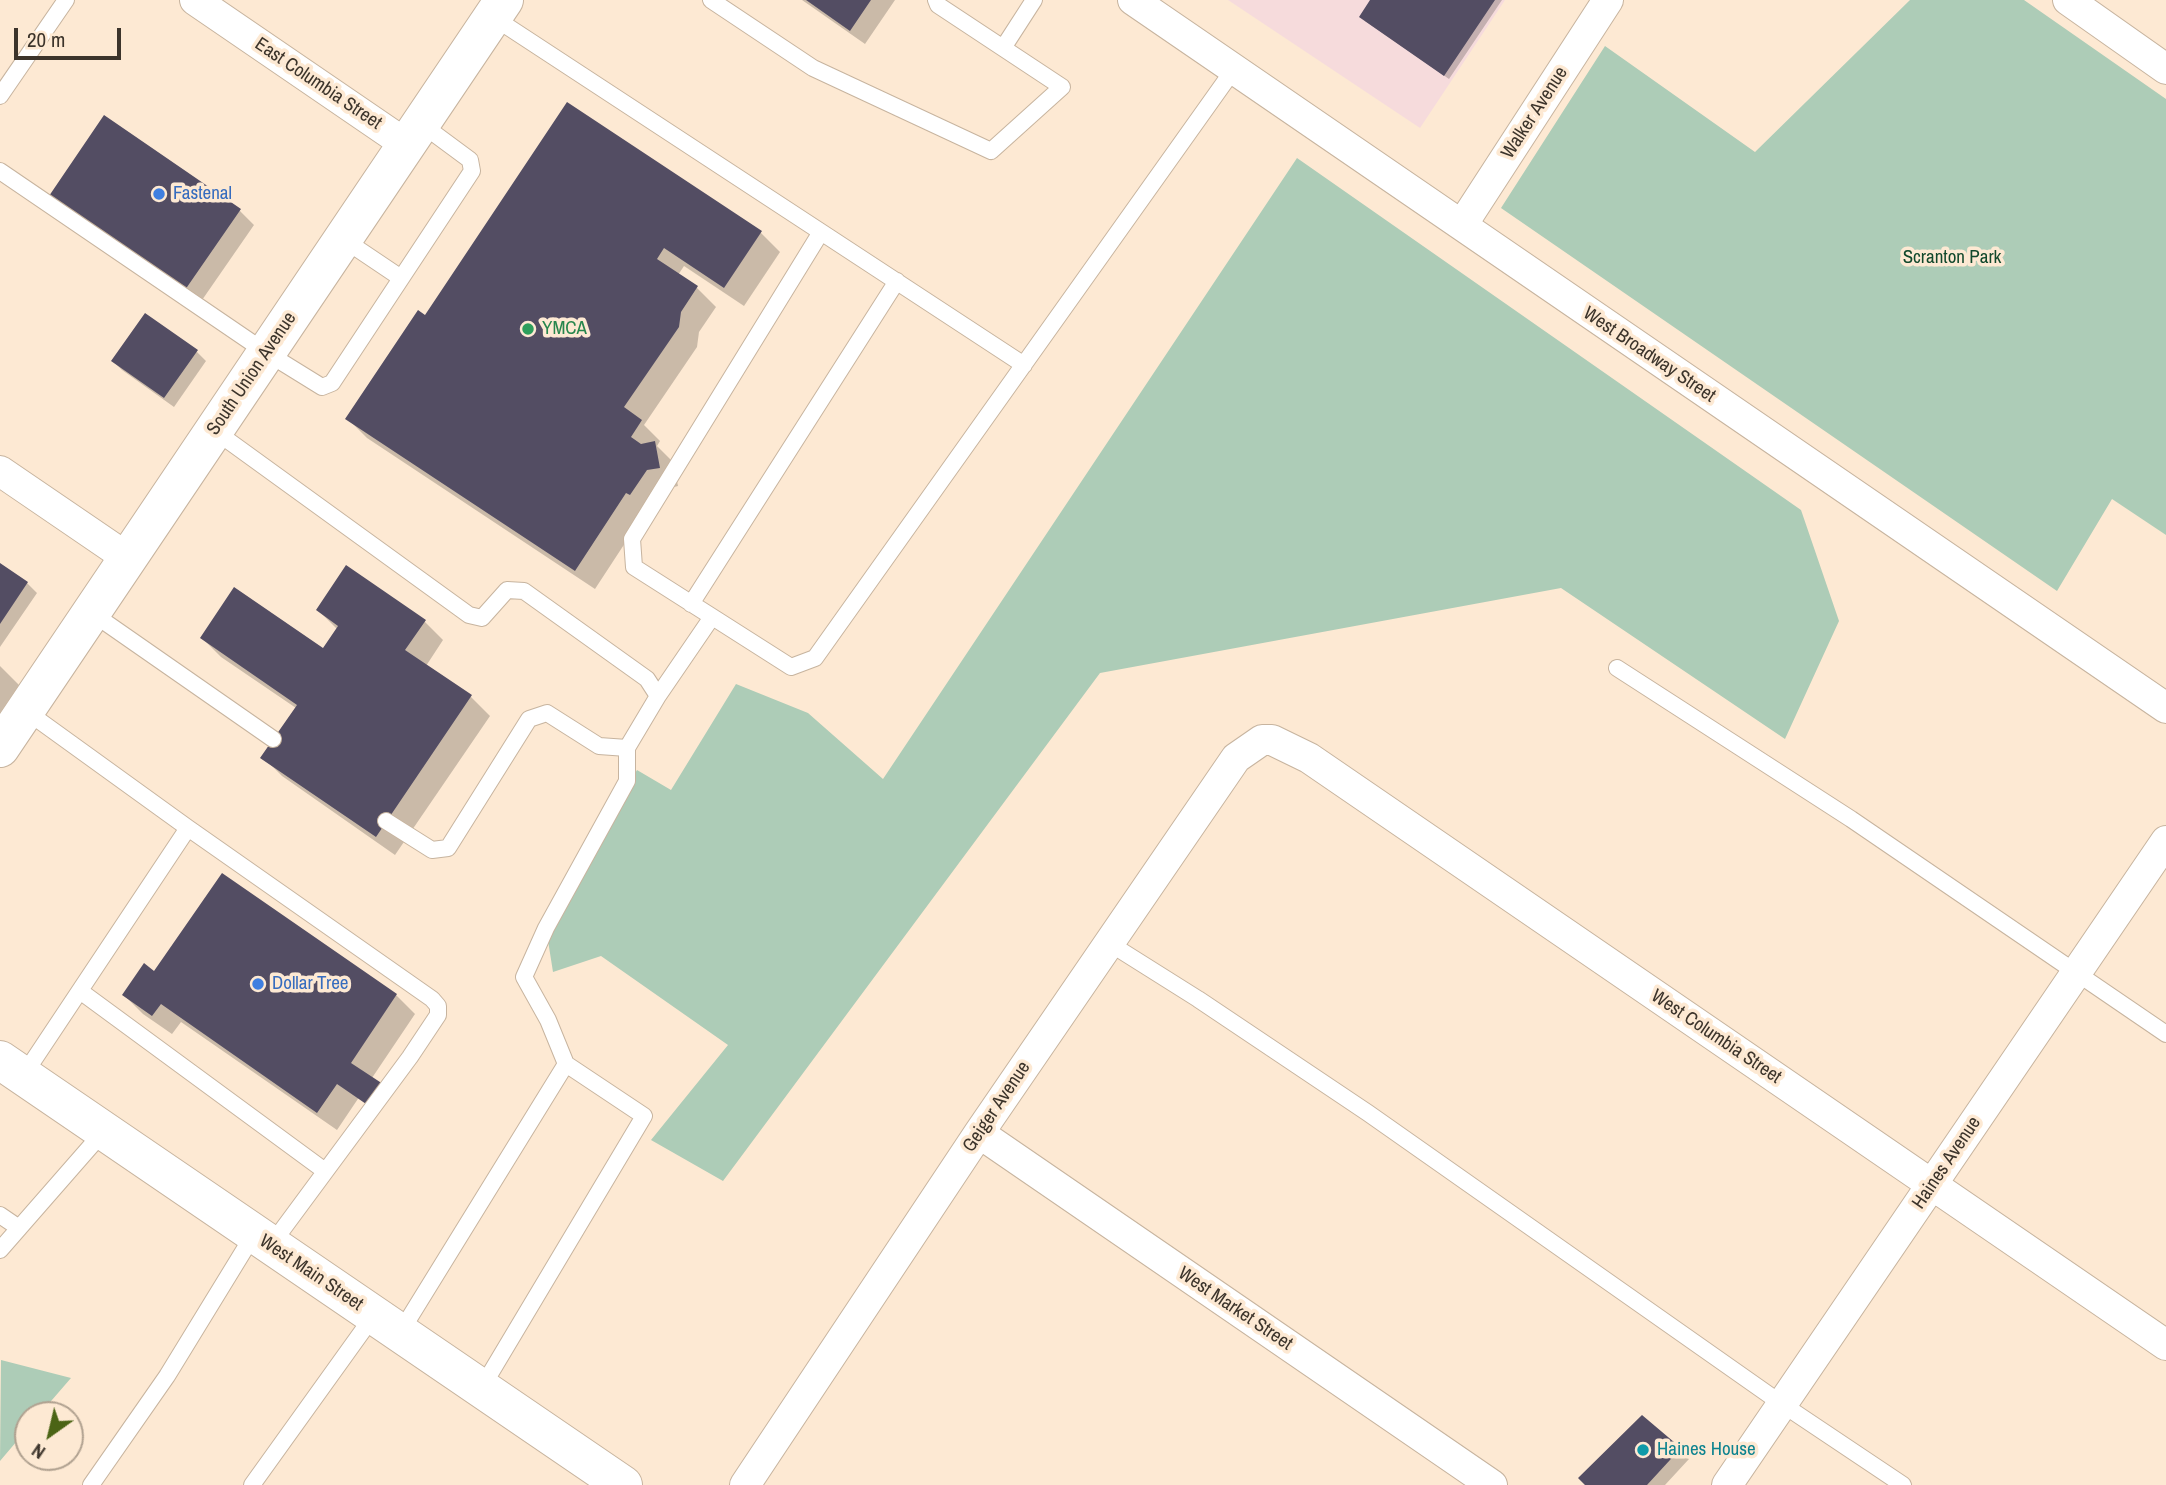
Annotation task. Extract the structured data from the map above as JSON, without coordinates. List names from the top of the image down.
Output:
{
  "streets": {
    "main road": ["South Union Avenue", "West Main Street"],
    "street": [
      "East Columbia Street",
      "Walker Avenue",
      "West Broadway Street",
      "West Columbia Street",
      "Geiger Avenue",
      "Haines Avenue",
      "West Market Street"
    ]
  },
  "crossings": [
    ["East Columbia Street", "South Union Avenue"],
    ["Walker Avenue", "West Broadway Street"],
    ["West Columbia Street", "Geiger Avenue"],
    ["West Columbia Street", "Haines Avenue"],
    ["Geiger Avenue", "West Market Street"]
  ],
  "parks": ["Scranton Park"],
  "places": [
    "Fastenal",
    "YMCA",
    "Dollar Tree",
    "Haines House"
  ],
  "scale_bar": "20 m",
  "north": "bottom left"
}
